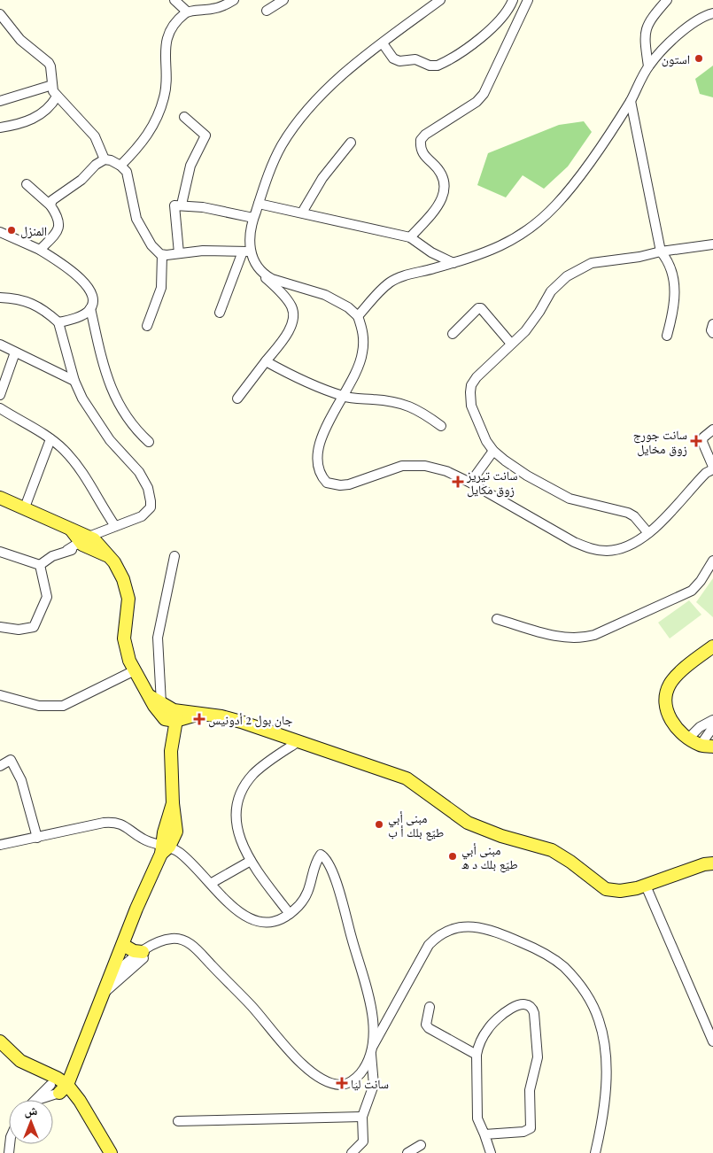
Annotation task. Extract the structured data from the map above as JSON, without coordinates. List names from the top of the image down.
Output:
{
  "places": {
    "other": [
      "استون",
      "المنزل",
      "مبنى أبي طيّع بلك أ ب",
      "مبنى أبي طيّع بلك د ه"
    ],
    "health": [
      "سانت جورج زوق مخايل",
      "سانت تيريز زوق مكايل",
      "جان بول 2 أدونيس",
      "سانت ليا"
    ]
  },
  "north": "top"
}
